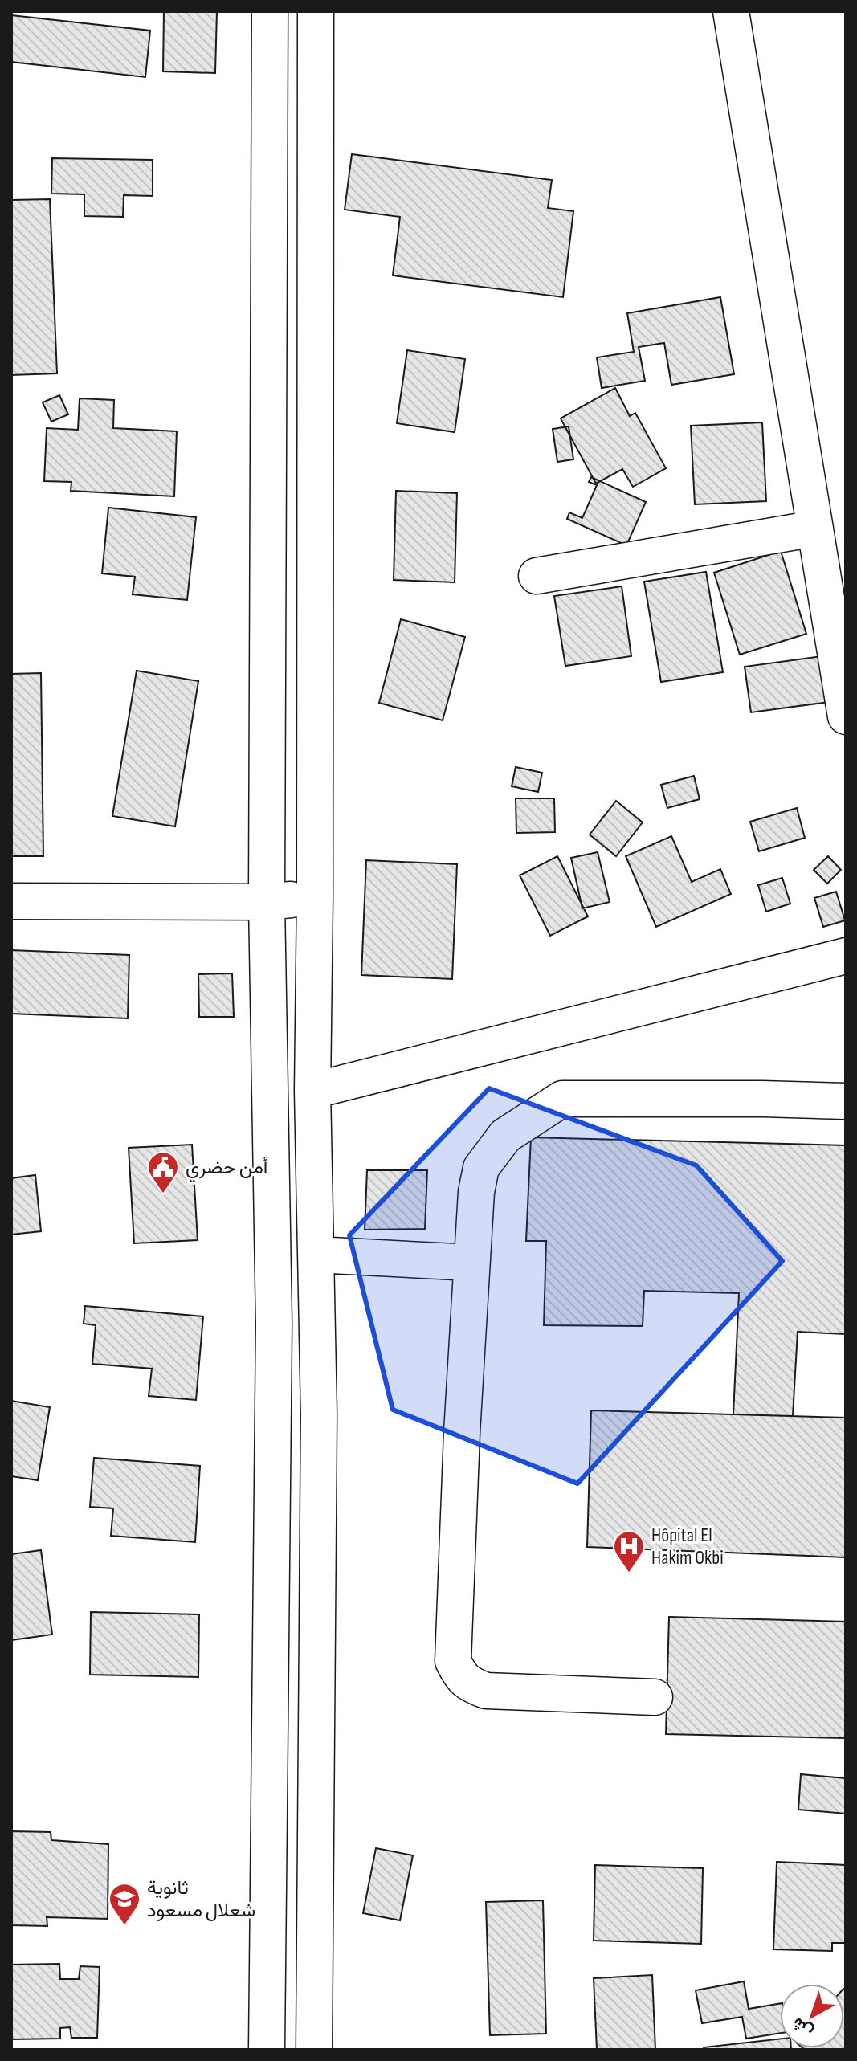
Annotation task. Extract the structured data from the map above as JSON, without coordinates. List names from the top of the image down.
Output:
{
  "places": {
    "public building": ["أمن حضري"],
    "hospital": ["Hôpital El Hakim Okbi"],
    "school or university": ["ثانوية شعلال مسعود"]
  },
  "north": "bottom left"
}
